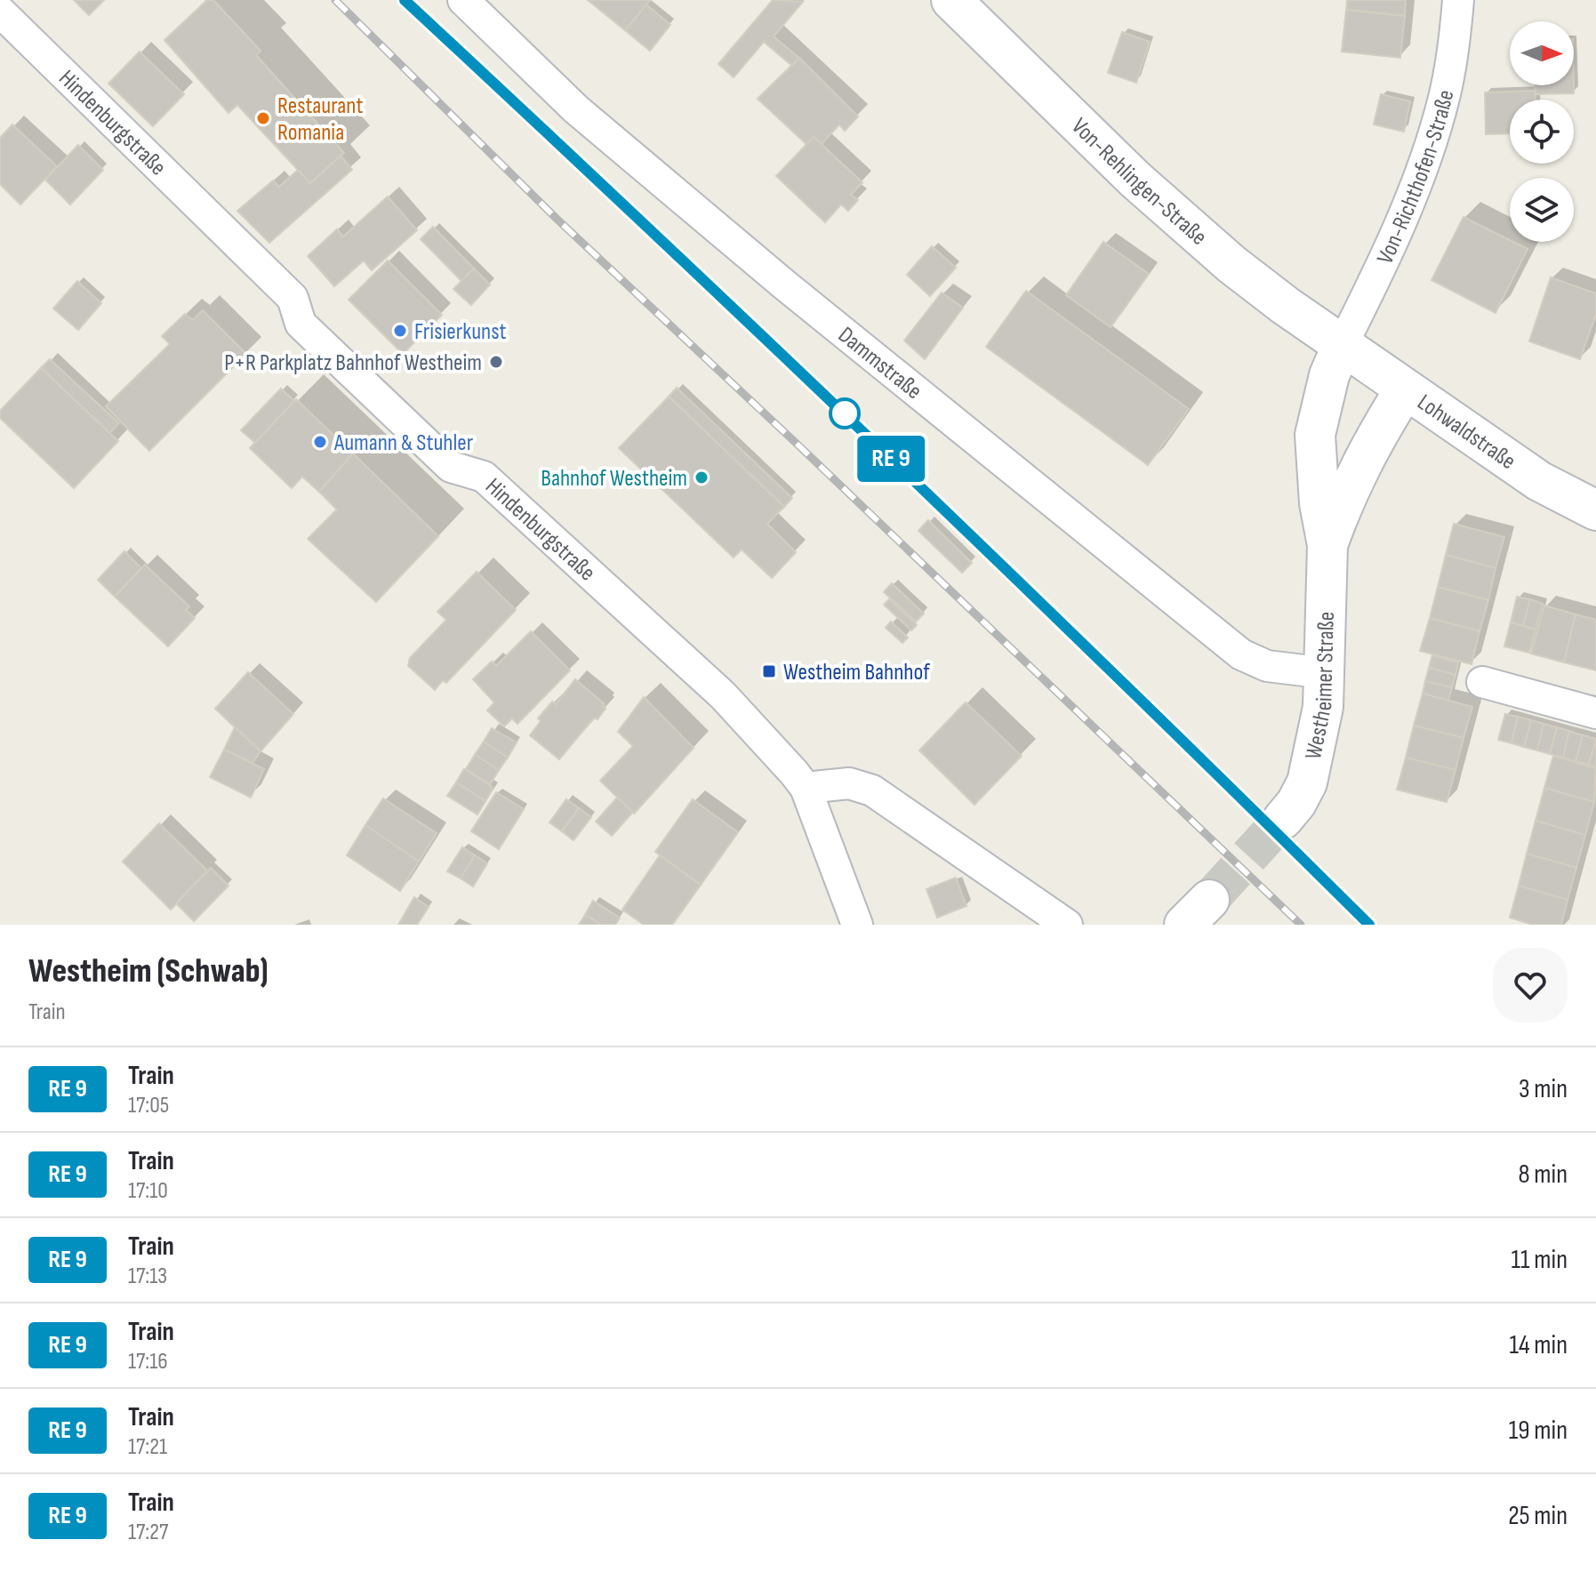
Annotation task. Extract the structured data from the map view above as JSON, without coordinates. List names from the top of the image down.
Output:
{
  "streets": {
    "street": [
      "Hindenburgstraße",
      "Von-Richthofen-Straße",
      "Von-Rehlingen-Straße",
      "Dammstraße",
      "Lohwaldstraße",
      "Westheimer Straße"
    ]
  },
  "crossings": [
    ["Von-Richthofen-Straße", "Von-Rehlingen-Straße"],
    ["Von-Richthofen-Straße", "Lohwaldstraße"],
    ["Von-Richthofen-Straße", "Westheimer Straße"],
    ["Von-Rehlingen-Straße", "Lohwaldstraße"],
    ["Von-Rehlingen-Straße", "Westheimer Straße"],
    ["Dammstraße", "Westheimer Straße"],
    ["Lohwaldstraße", "Westheimer Straße"]
  ],
  "places": {
    "other": [
      "Restaurant Romania",
      "Frisierkunst",
      "P+R Parkplatz Bahnhof Westheim",
      "Aumann & Stuhler",
      "Bahnhof Westheim"
    ],
    "transit": ["Westheim Bahnhof"]
  },
  "north": "right",
  "page": {
    "on_map": "RE 9",
    "heading": ["Westheim (Schwab)", "Train"],
    "list": [
      {
        "mark": "RE 9",
        "name": "Train",
        "note": "17:05",
        "value": "3 min"
      },
      {
        "mark": "RE 9",
        "name": "Train",
        "note": "17:10",
        "value": "8 min"
      },
      {
        "mark": "RE 9",
        "name": "Train",
        "note": "17:13",
        "value": "11 min"
      },
      {
        "mark": "RE 9",
        "name": "Train",
        "note": "17:16",
        "value": "14 min"
      },
      {
        "mark": "RE 9",
        "name": "Train",
        "note": "17:21",
        "value": "19 min"
      },
      {
        "mark": "RE 9",
        "name": "Train",
        "note": "17:27",
        "value": "25 min"
      }
    ]
  }
}
